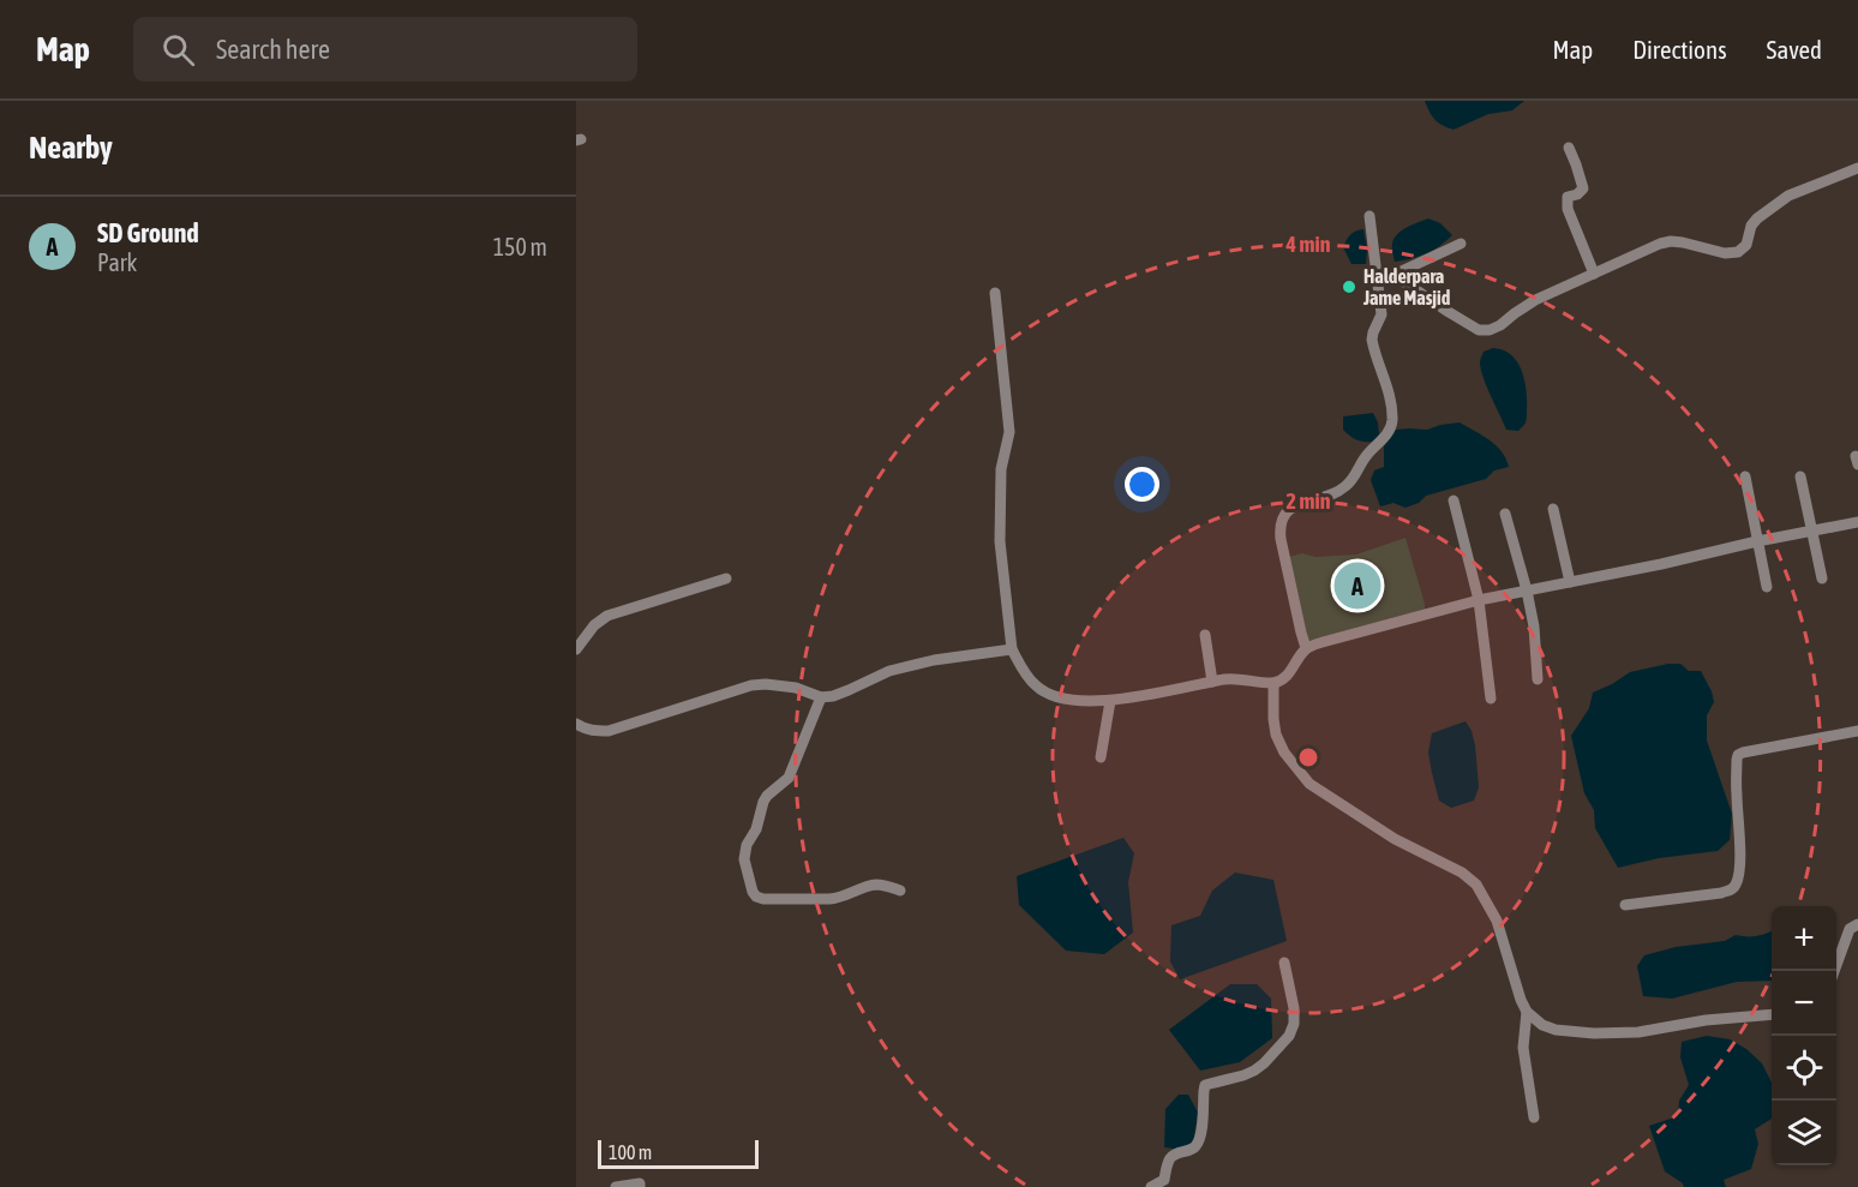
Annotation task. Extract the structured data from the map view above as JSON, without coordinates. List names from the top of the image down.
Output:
{
  "places": ["Halderpara Jame Masjid"],
  "scale_bar": "100 m",
  "page": {
    "header": "Map",
    "search": "Search here",
    "nav": ["Map", "Directions", "Saved"],
    "heading": "Nearby",
    "list": [
      {
        "mark": "A",
        "name": "SD Ground",
        "note": "Park",
        "value": "150 m"
      }
    ],
    "pins": "A",
    "map_buttons": ["+", "−"],
    "scale": "100 m"
  },
  "rings": ["4 min", "2 min"]
}
